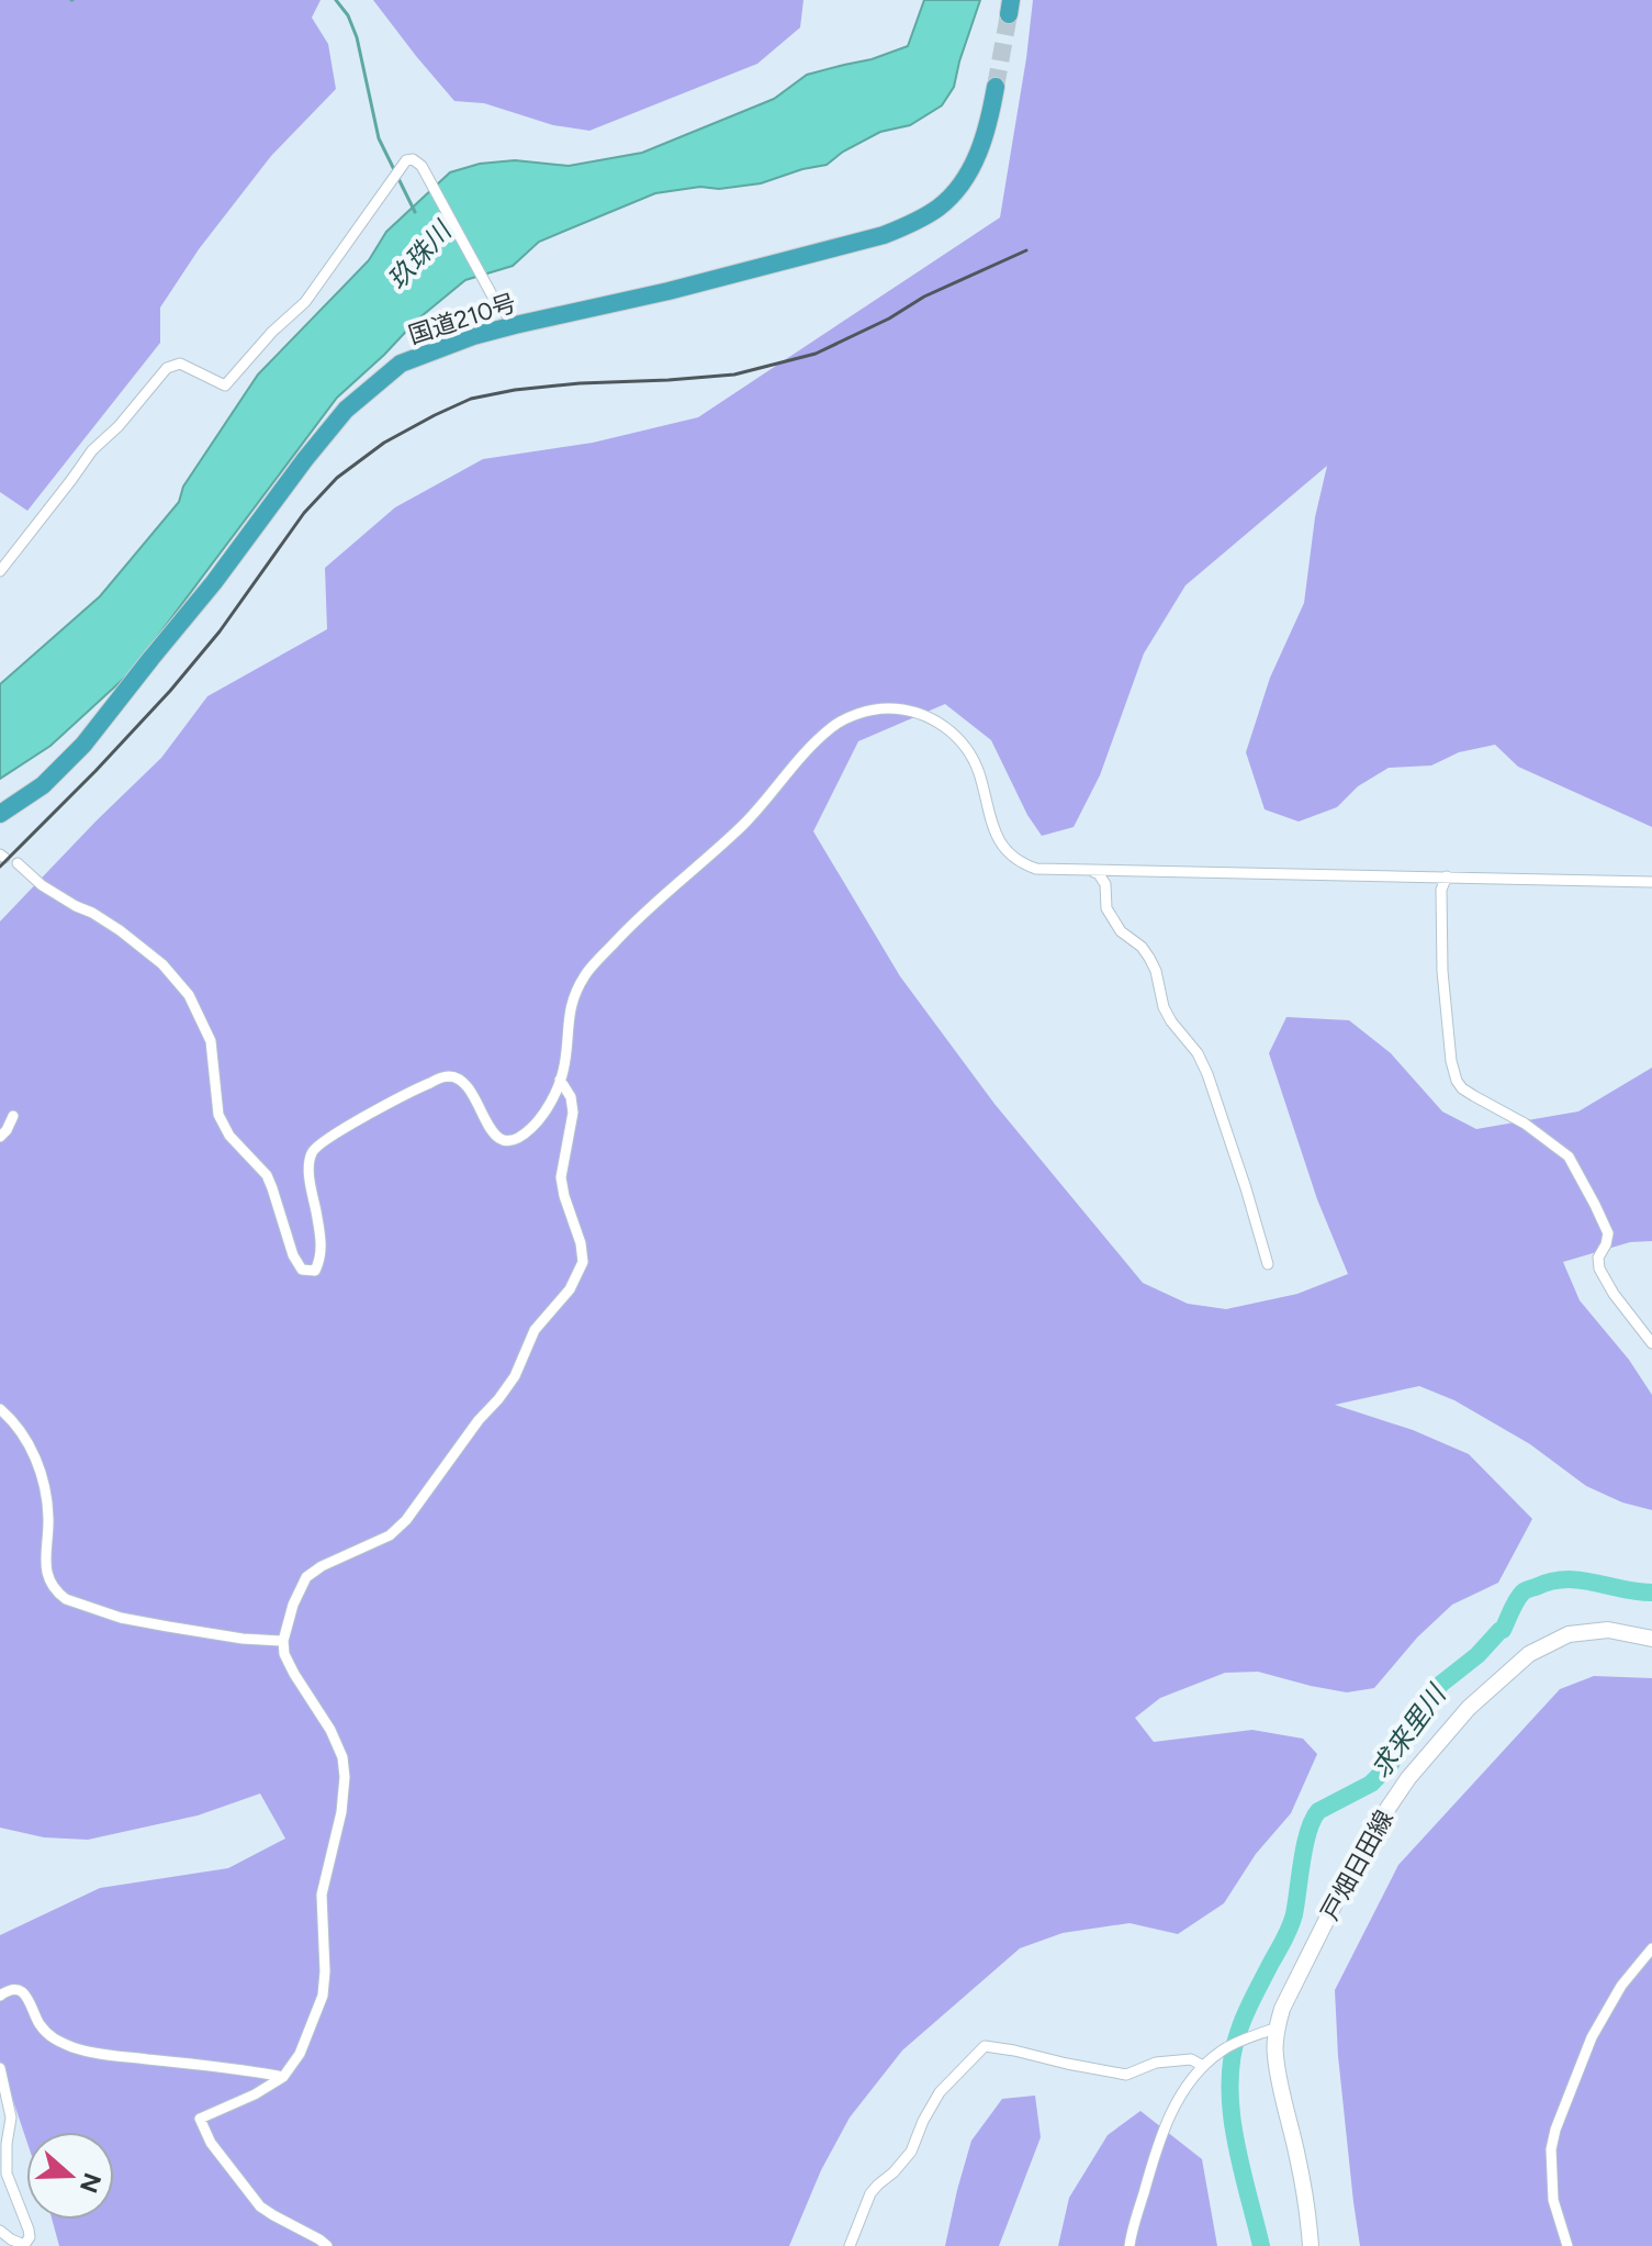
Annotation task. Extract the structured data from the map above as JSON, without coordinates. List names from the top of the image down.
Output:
{
  "streets": {
    "highway": ["国道210号"],
    "main road": ["戸畑日田線"]
  },
  "water": ["玖珠川", "求来里川"],
  "north": "right"
}
